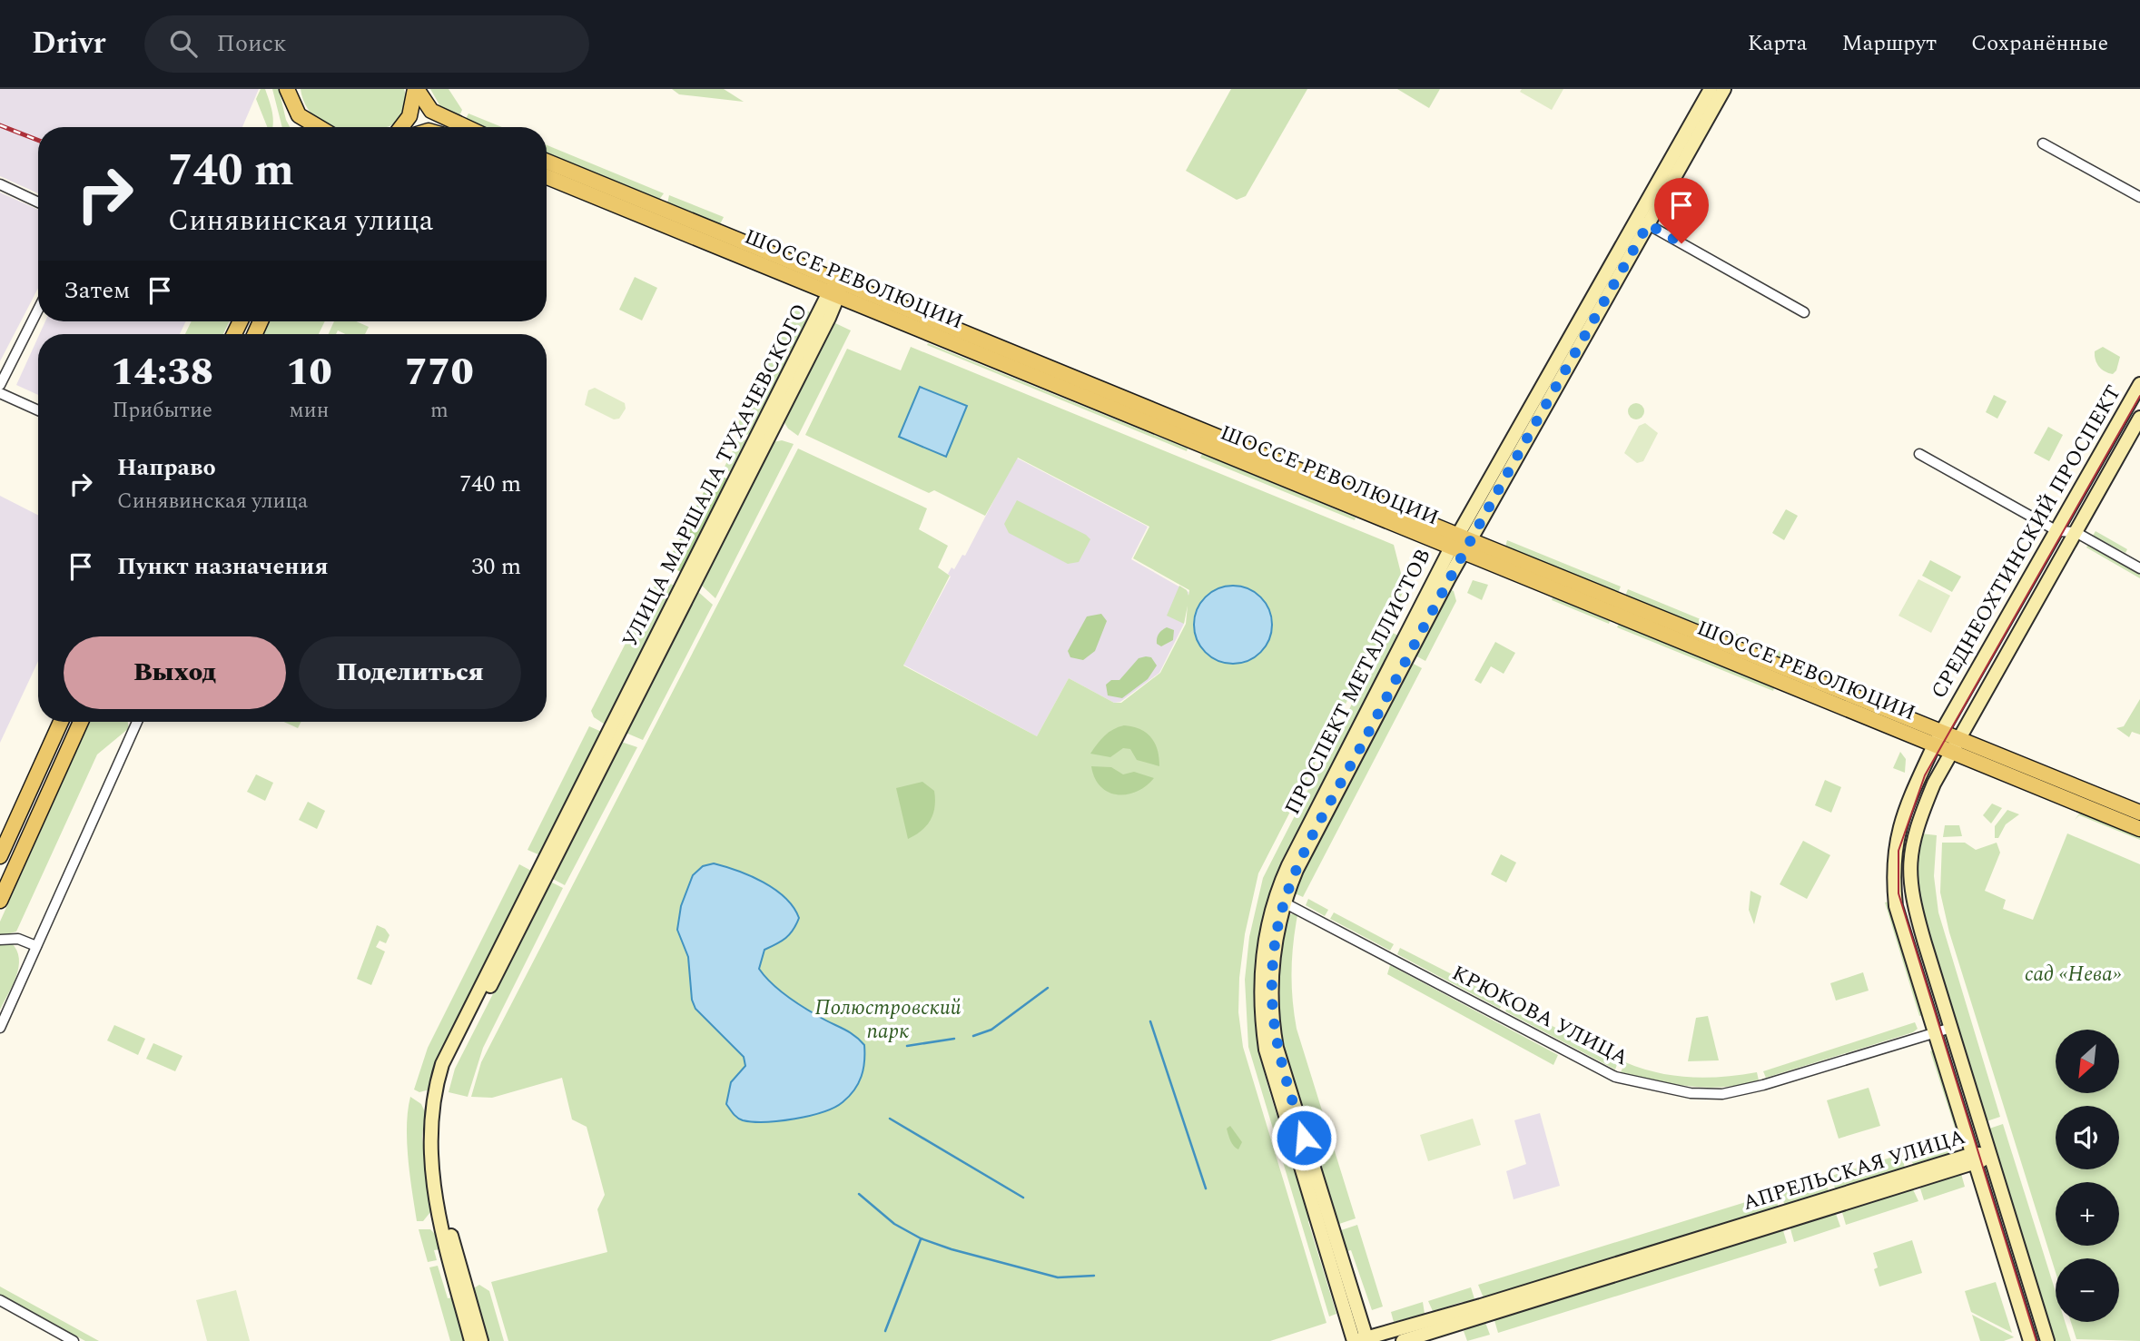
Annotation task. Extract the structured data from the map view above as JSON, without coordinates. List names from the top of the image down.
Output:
{
  "streets": {
    "main road": ["ШОССЕ РЕВОЛЮЦИИ"],
    "street": [
      "УЛИЦА МАРШАЛА ТУХАЧЕВСКОГО",
      "СРЕДНЕОХТИНСКИЙ ПРОСПЕКТ",
      "ПРОСПЕКТ МЕТАЛЛИСТОВ",
      "КРЮКОВА УЛИЦА",
      "АПРЕЛЬСКАЯ УЛИЦА"
    ]
  },
  "crossings": [
    ["ШОССЕ РЕВОЛЮЦИИ", "УЛИЦА МАРШАЛА ТУХАЧЕВСКОГО"],
    ["ШОССЕ РЕВОЛЮЦИИ", "СРЕДНЕОХТИНСКИЙ ПРОСПЕКТ"],
    ["ШОССЕ РЕВОЛЮЦИИ", "ПРОСПЕКТ МЕТАЛЛИСТОВ"],
    ["СРЕДНЕОХТИНСКИЙ ПРОСПЕКТ", "КРЮКОВА УЛИЦА"],
    ["СРЕДНЕОХТИНСКИЙ ПРОСПЕКТ", "АПРЕЛЬСКАЯ УЛИЦА"],
    ["ПРОСПЕКТ МЕТАЛЛИСТОВ", "КРЮКОВА УЛИЦА"],
    ["ПРОСПЕКТ МЕТАЛЛИСТОВ", "АПРЕЛЬСКАЯ УЛИЦА"]
  ],
  "parks": ["сад «Нева»", "Полюстровский парк"],
  "north": "bottom left",
  "page": {
    "header": "Drivr",
    "search": "Поиск",
    "nav": ["Карта", "Маршрут", "Сохранённые"],
    "turn": ["740 m", "Синявинская улица"],
    "then": "Затем",
    "eta": [
      "14:38",
      "Прибытие",
      "10",
      "мин",
      "770",
      "m"
    ],
    "list": [
      {
        "name": "Направо",
        "note": "Синявинская улица",
        "value": "740 m"
      },
      {
        "name": "Пункт назначения",
        "value": "30 m"
      }
    ],
    "buttons": ["Выход", "Поделиться"],
    "map_buttons": ["+", "−"]
  }
}
